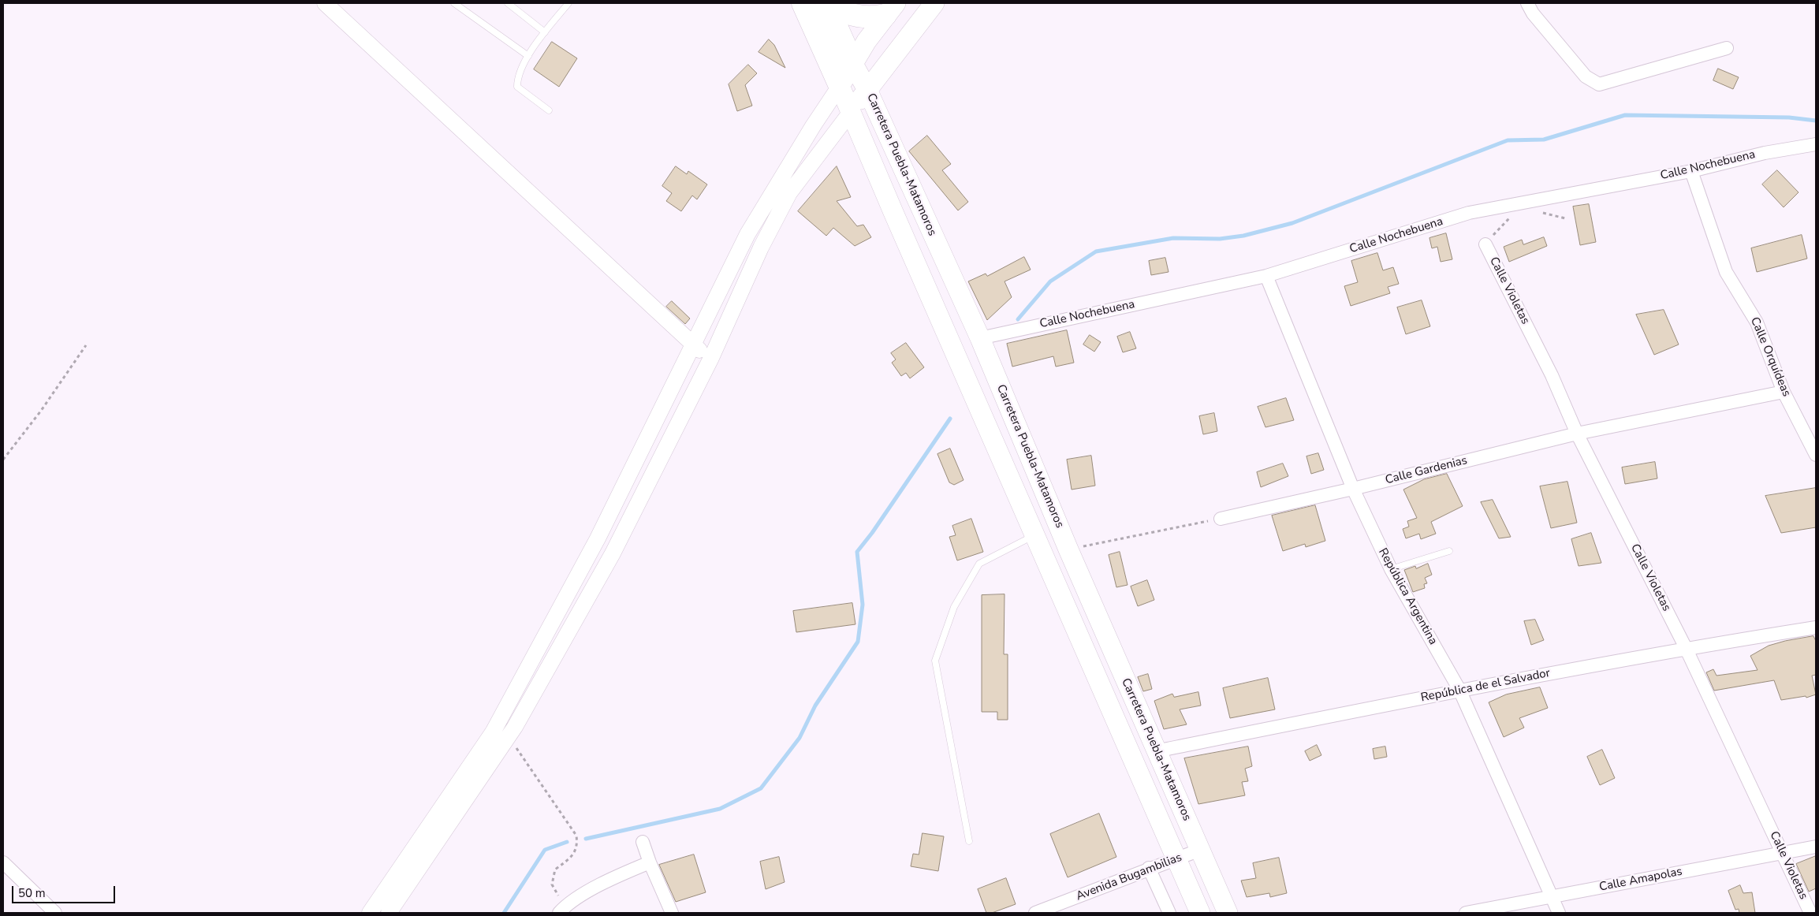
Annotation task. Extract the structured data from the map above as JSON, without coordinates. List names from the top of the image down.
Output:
{
  "streets": {
    "highway": ["Carretera Puebla-Matamoros"],
    "street": [
      "Calle Nochebuena",
      "Calle Violetas",
      "Calle Orquídeas",
      "Calle Gardenias",
      "República Argentina",
      "República de el Salvador",
      "Avenida Bugambilias",
      "Calle Amapolas"
    ]
  },
  "crossings": [
    ["Carretera Puebla-Matamoros", "Calle Nochebuena"],
    ["Carretera Puebla-Matamoros", "República de el Salvador"],
    ["Carretera Puebla-Matamoros", "Avenida Bugambilias"],
    ["Calle Nochebuena", "Calle Orquídeas"],
    ["Calle Nochebuena", "República Argentina"],
    ["Calle Violetas", "Calle Gardenias"],
    ["Calle Violetas", "República de el Salvador"],
    ["Calle Violetas", "Calle Amapolas"],
    ["Calle Orquídeas", "Calle Gardenias"],
    ["Calle Gardenias", "República Argentina"],
    ["República Argentina", "República de el Salvador"],
    ["República Argentina", "Calle Amapolas"]
  ],
  "scale_bar": "50 m"
}
